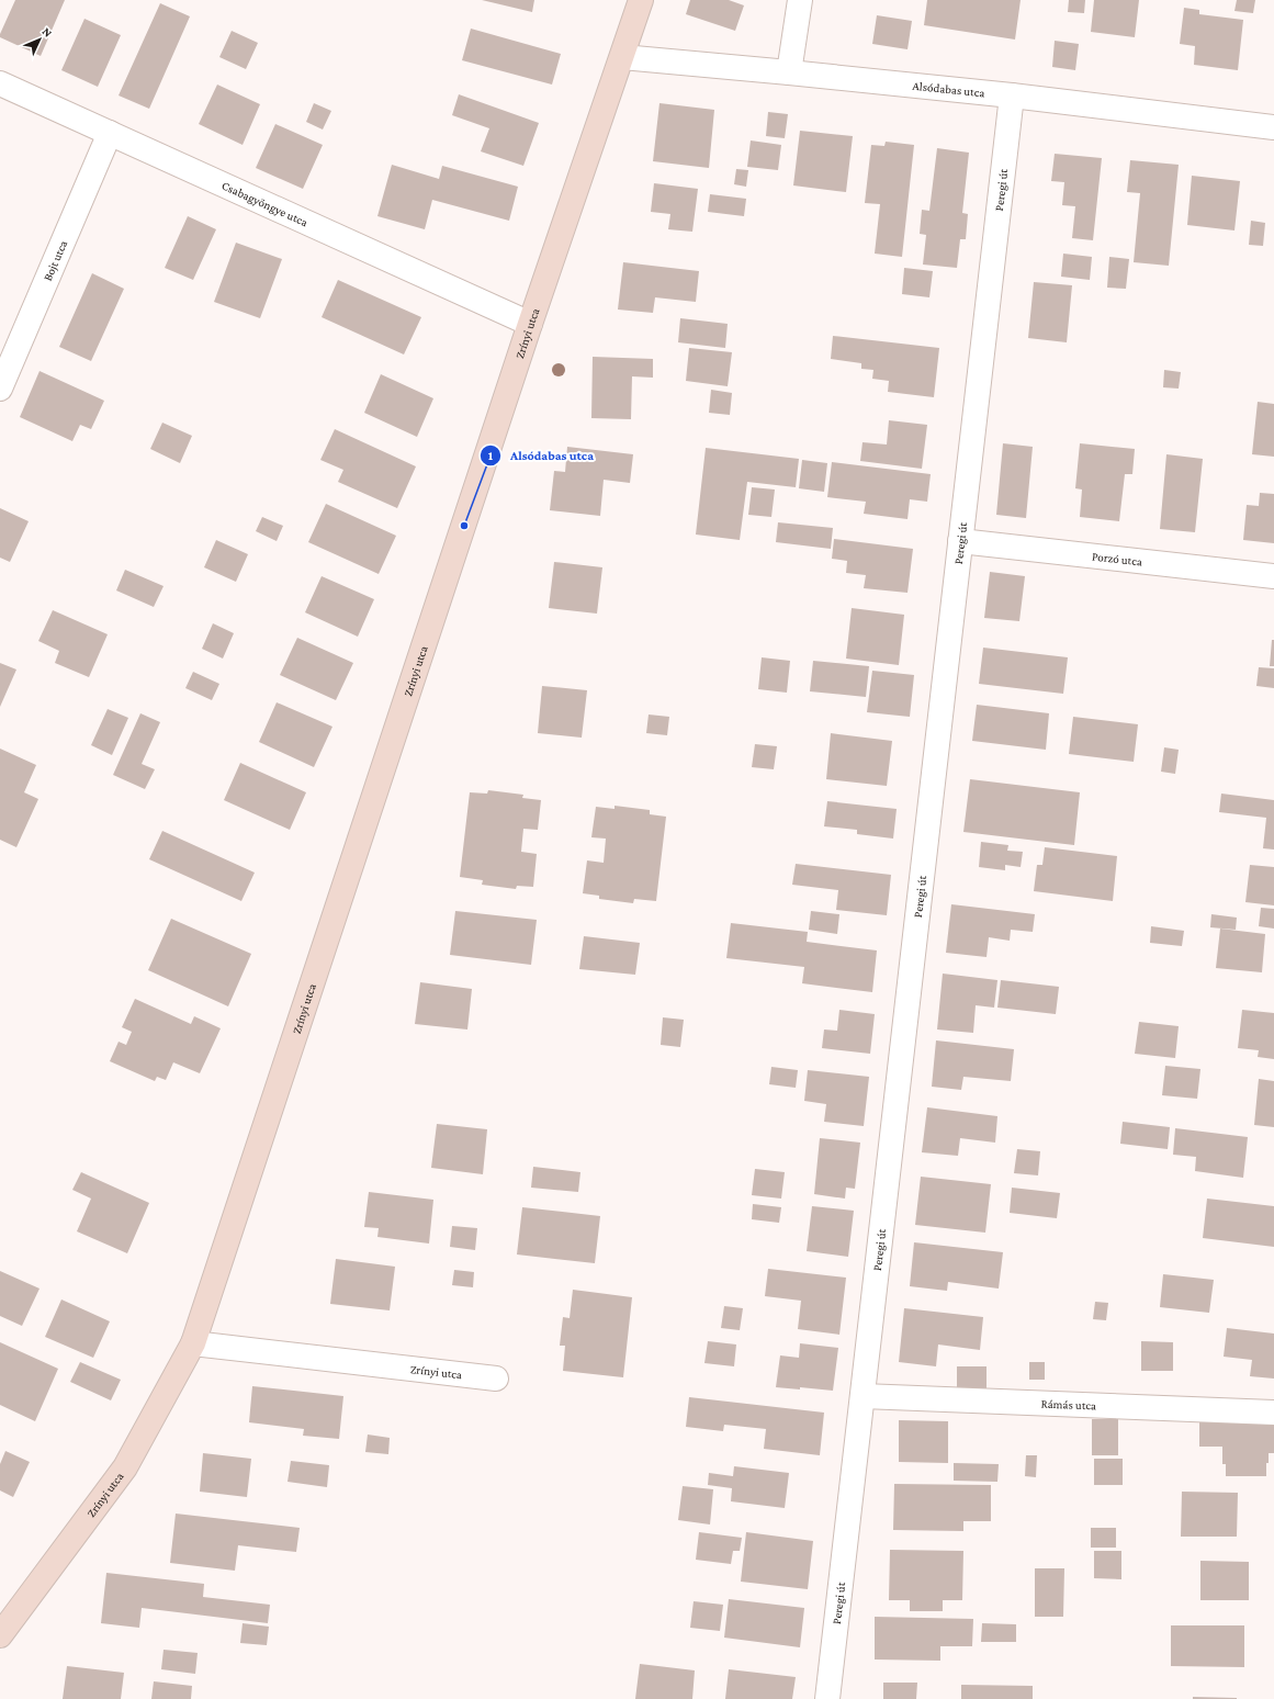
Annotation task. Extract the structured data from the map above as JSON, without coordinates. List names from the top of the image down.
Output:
{
  "streets": {
    "main road": ["Zrínyi utca"],
    "street": [
      "Alsódabas utca",
      "Peregi út",
      "Csabagyöngye utca",
      "Bojt utca",
      "Porzó utca",
      "Rámás utca"
    ]
  },
  "crossings": [
    ["Alsódabas utca", "Peregi út"],
    ["Alsódabas utca", "Zrínyi utca"],
    ["Peregi út", "Porzó utca"],
    ["Peregi út", "Rámás utca"],
    ["Csabagyöngye utca", "Bojt utca"],
    ["Csabagyöngye utca", "Zrínyi utca"]
  ],
  "places": ["Alsódabas utca"],
  "north": "top right"
}
